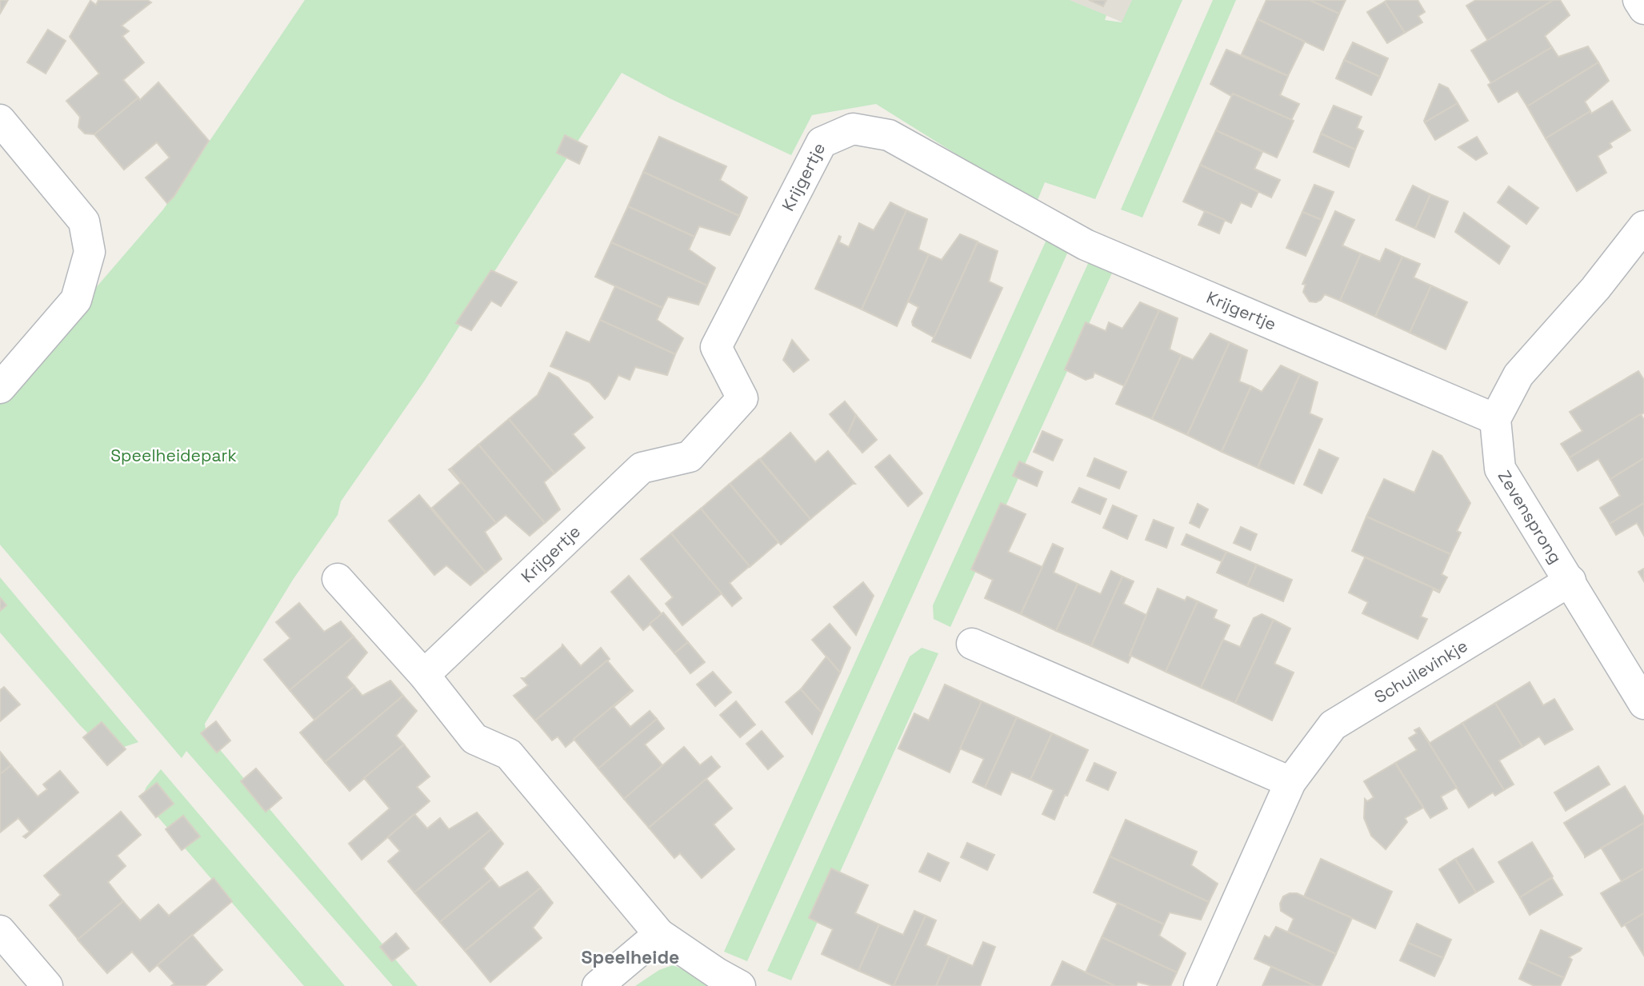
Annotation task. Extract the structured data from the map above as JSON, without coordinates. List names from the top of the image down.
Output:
{
  "streets": {
    "street": ["Krijgertje", "Zevensprong", "Schuilevinkje"]
  },
  "crossings": [
    ["Krijgertje", "Zevensprong"],
    ["Zevensprong", "Schuilevinkje"]
  ],
  "districts": ["Speelheide"],
  "parks": ["Speelheidepark"]
}
